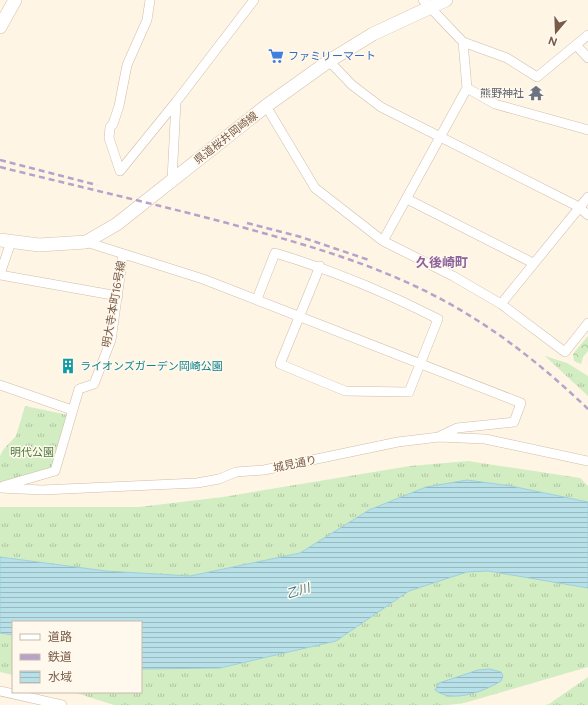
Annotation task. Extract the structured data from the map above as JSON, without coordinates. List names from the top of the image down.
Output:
{
  "streets": {
    "main road": ["県道桜井岡崎線"],
    "street": ["明大寺本町16号線", "城見通り"]
  },
  "crossings": [
    ["明大寺本町16号線", "城見通り"]
  ],
  "districts": ["久後崎町"],
  "water": ["乙川"],
  "parks": ["明代公園"],
  "places": {
    "supermarket": ["ファミリーマート"],
    "temple": ["熊野神社"],
    "building": ["ライオンズガーデン岡崎公園"]
  },
  "legend": ["道路", "鉄道", "水域"],
  "north": "bottom"
}
